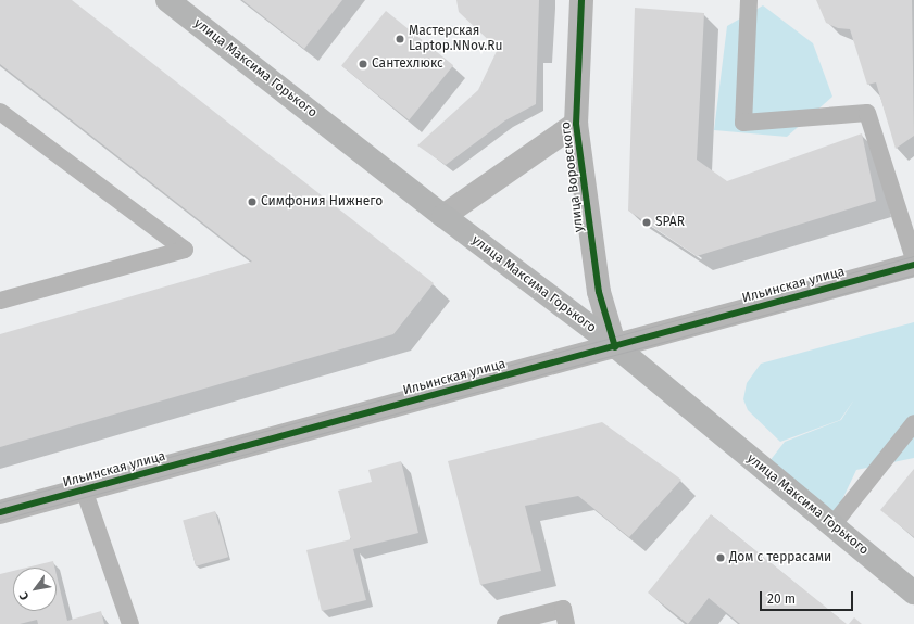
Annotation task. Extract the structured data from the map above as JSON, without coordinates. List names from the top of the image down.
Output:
{
  "streets": {
    "main road": ["улица Максима Горького"],
    "street": ["улица Воровского", "Ильинская улица"]
  },
  "crossings": [
    ["улица Максима Горького", "улица Воровского"],
    ["улица Максима Горького", "Ильинская улица"],
    ["улица Воровского", "Ильинская улица"]
  ],
  "places": [
    "Мастерская Laptop.NNov.Ru",
    "Сантехлюкс",
    "Симфония Нижнего",
    "SPAR",
    "Дом с террасами"
  ],
  "scale_bar": "20 m",
  "north": "bottom left"
}
